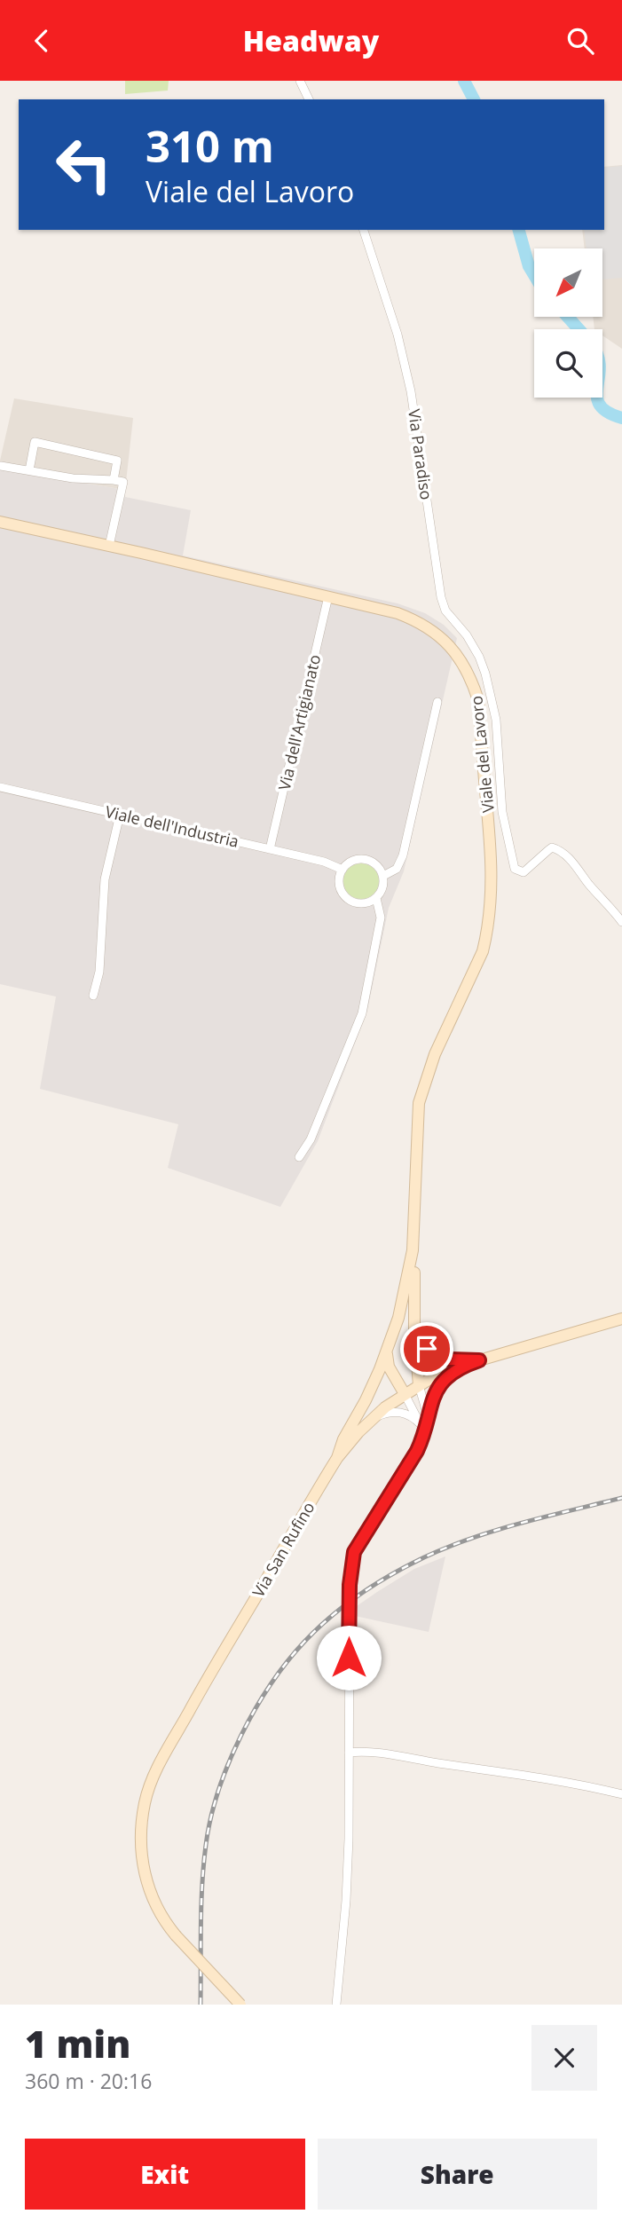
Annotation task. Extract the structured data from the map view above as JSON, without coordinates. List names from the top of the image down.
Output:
{
  "streets": {
    "street": [
      "Via Paradiso",
      "Via dell'Artigianato",
      "Viale del Lavoro",
      "Viale dell'Industria",
      "Via San Rufino"
    ]
  },
  "crossings": [
    ["Via dell'Artigianato", "Viale del Lavoro"],
    ["Via dell'Artigianato", "Viale dell'Industria"],
    ["Viale del Lavoro", "Via San Rufino"]
  ],
  "north": "bottom left",
  "page": {
    "header": "Headway",
    "turn": ["310 m", "Viale del Lavoro"],
    "heading": ["1 min", "360 m · 20:16"],
    "buttons": ["Exit", "Share"]
  }
}
